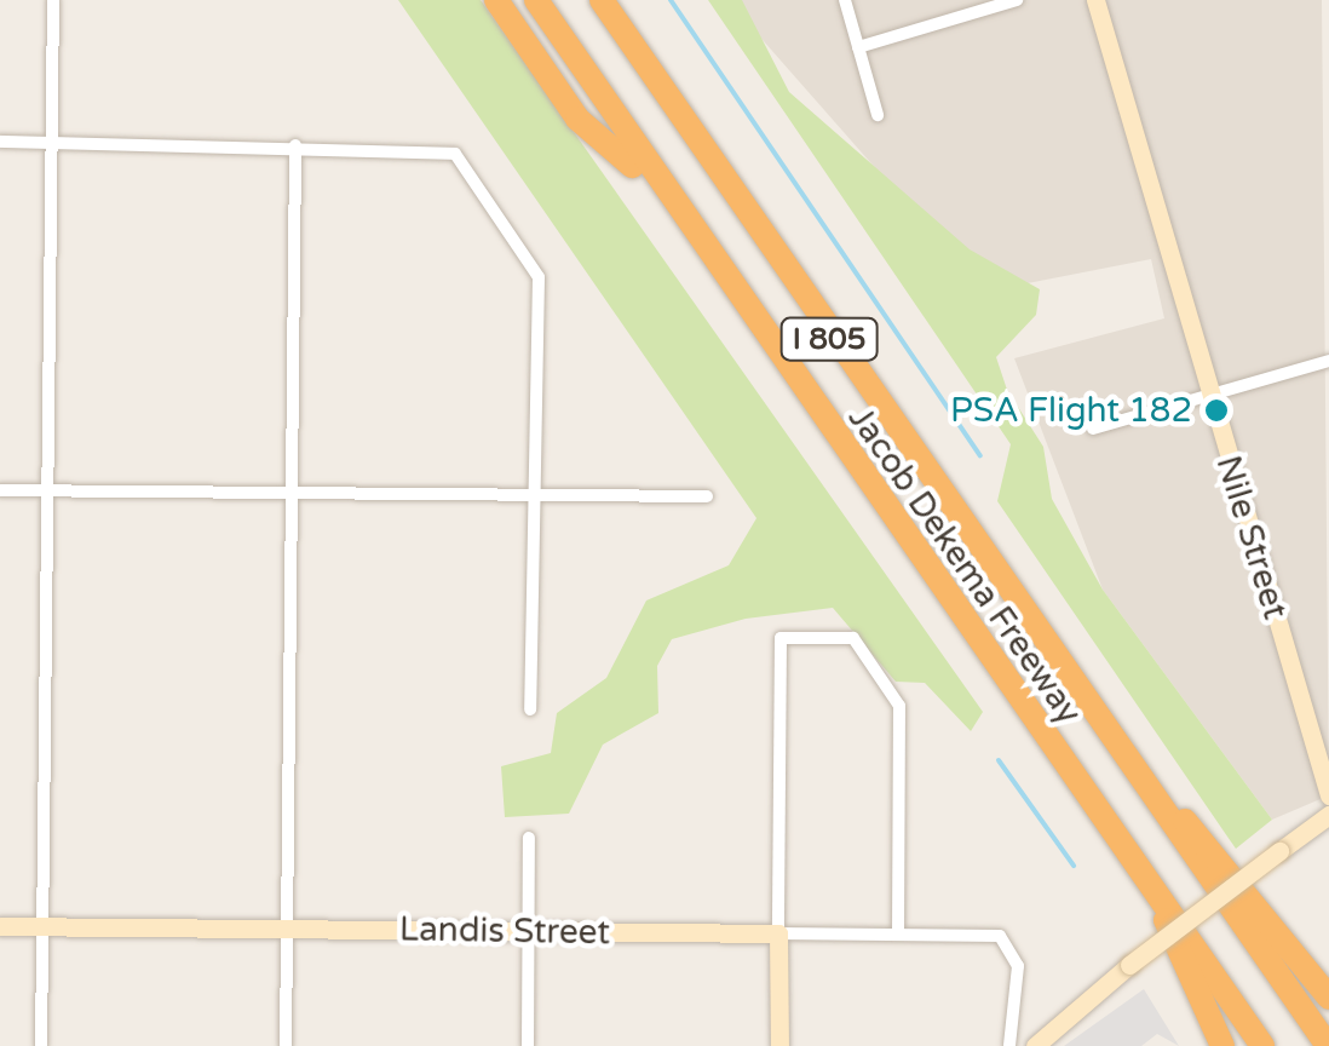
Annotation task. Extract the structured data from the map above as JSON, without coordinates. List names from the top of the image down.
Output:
{
  "streets": {
    "highway": ["I 805", "Jacob Dekema Freeway"],
    "street": ["Nile Street", "Landis Street"]
  },
  "places": ["PSA Flight 182"]
}
